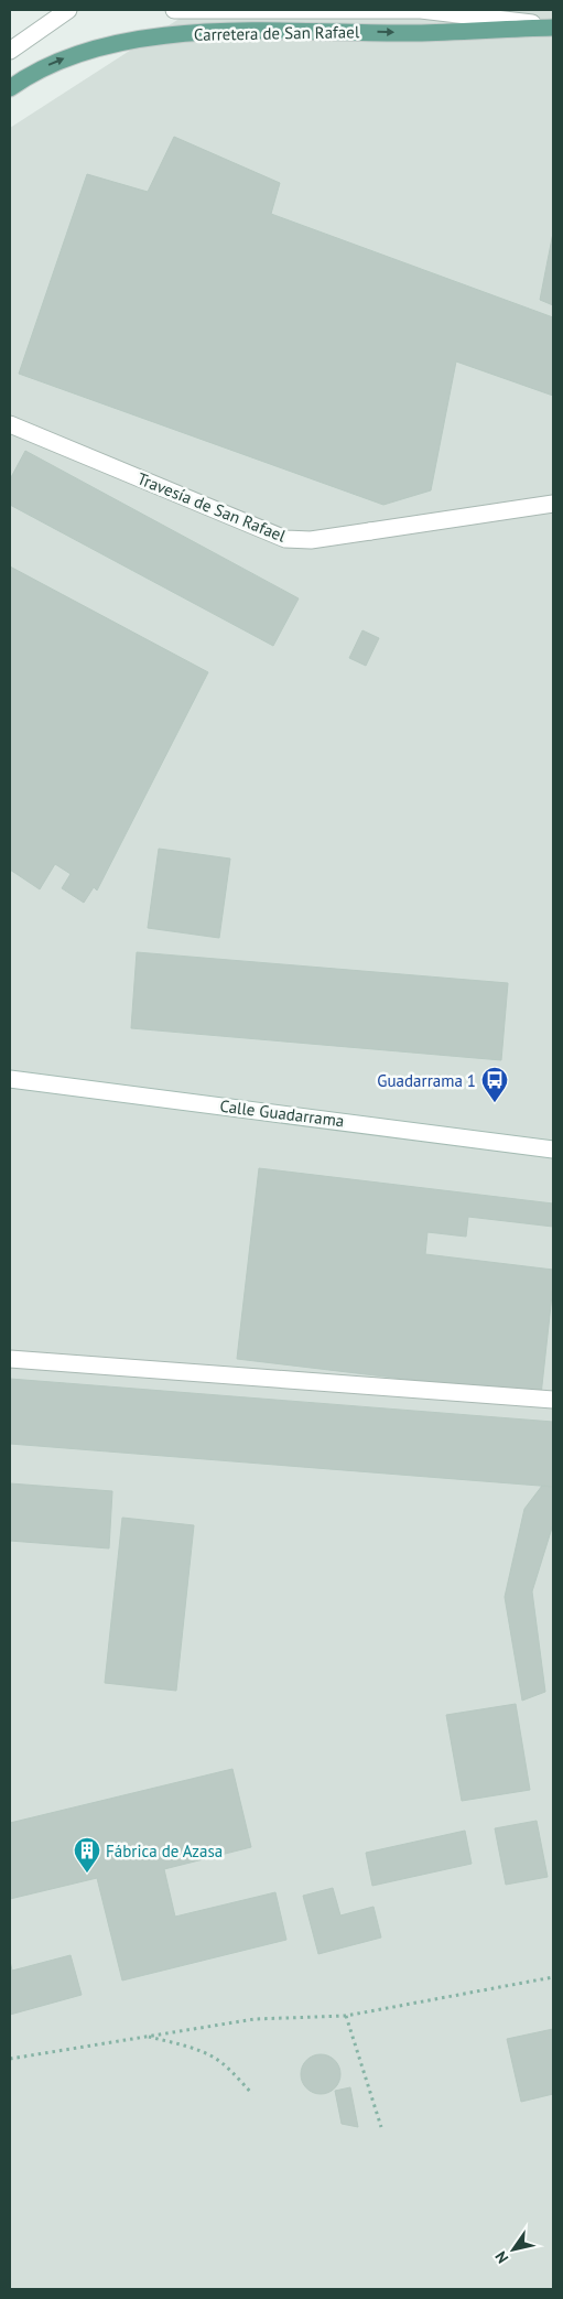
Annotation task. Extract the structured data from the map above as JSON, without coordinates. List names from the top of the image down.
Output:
{
  "streets": {
    "main road": ["Carretera de San Rafael", "Travesía de San Rafael", "Calle Guadarrama"]
  },
  "places": {
    "bus stop": ["Guadarrama 1"],
    "building": ["Fábrica de Azasa"]
  },
  "north": "bottom left"
}
